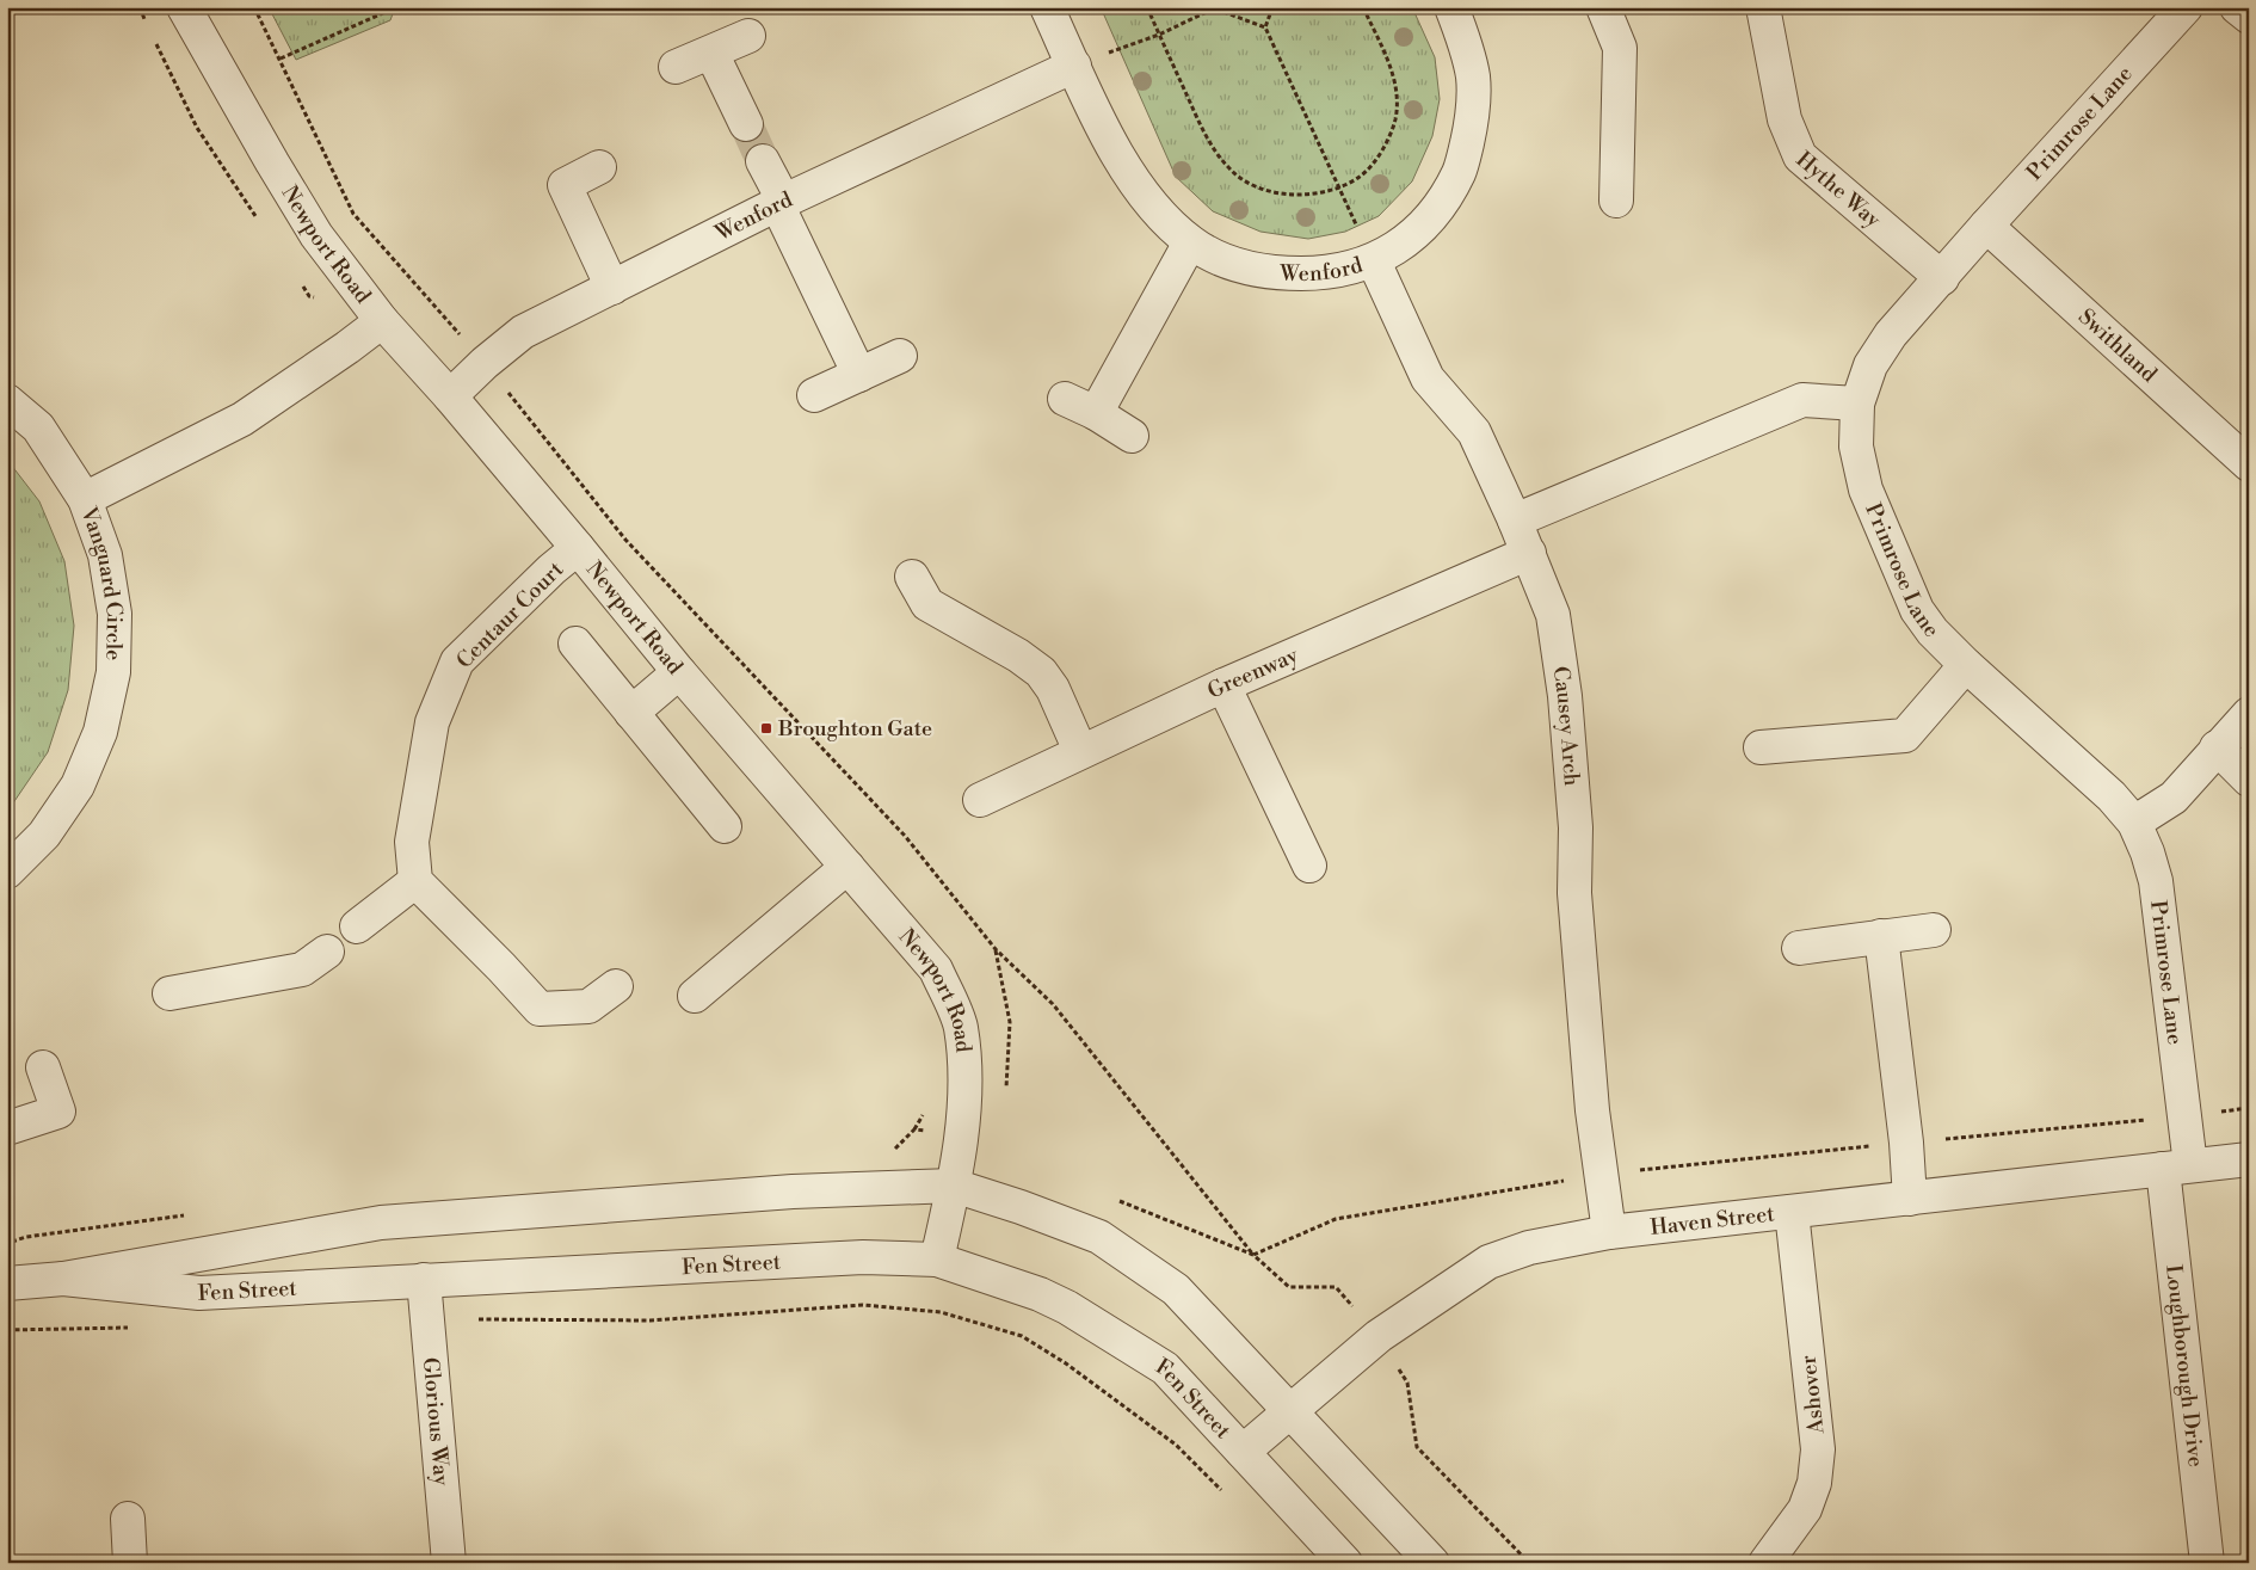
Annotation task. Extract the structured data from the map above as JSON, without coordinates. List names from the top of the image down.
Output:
{
  "streets": {
    "street": [
      "Primrose Lane",
      "Hythe Way",
      "Wenford",
      "Newport Road",
      "Swithland",
      "Vanguard Circle",
      "Centaur Court",
      "Greenway",
      "Causey Arch",
      "Haven Street",
      "Fen Street",
      "Loughborough Drive",
      "Ashover",
      "Glorious Way"
    ]
  },
  "crossings": [
    ["Primrose Lane", "Hythe Way"],
    ["Primrose Lane", "Swithland"],
    ["Primrose Lane", "Haven Street"],
    ["Primrose Lane", "Loughborough Drive"],
    ["Wenford", "Newport Road"],
    ["Wenford", "Causey Arch"],
    ["Newport Road", "Centaur Court"],
    ["Newport Road", "Fen Street"],
    ["Greenway", "Causey Arch"],
    ["Causey Arch", "Haven Street"],
    ["Haven Street", "Fen Street"],
    ["Haven Street", "Loughborough Drive"],
    ["Haven Street", "Ashover"],
    ["Fen Street", "Glorious Way"]
  ],
  "places": {
    "transit": ["Broughton Gate"]
  }
}
